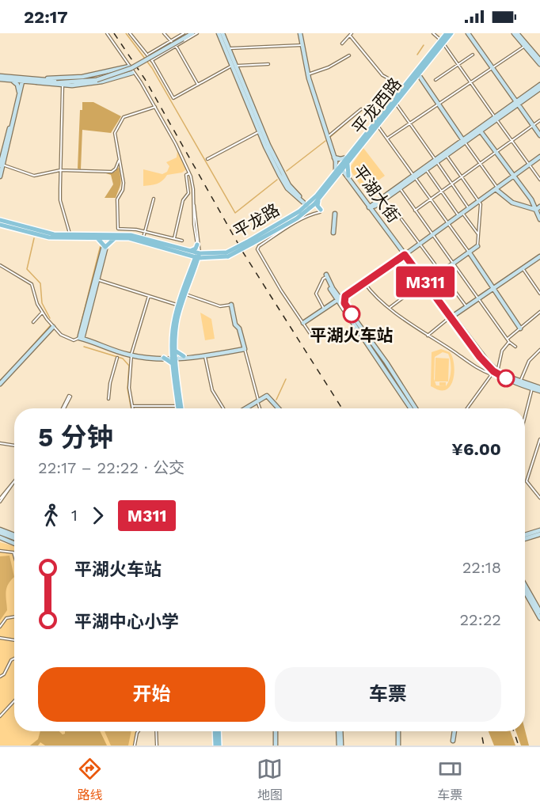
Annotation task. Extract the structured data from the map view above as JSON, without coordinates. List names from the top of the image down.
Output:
{
  "streets": {
    "main road": ["平龙西路", "平龙路"],
    "street": ["平湖大街"]
  },
  "crossings": [
    ["平龙西路", "平龙路"],
    ["平湖大街", "平龙路"]
  ],
  "places": ["平湖火车站"],
  "lines": ["bus line M311"],
  "page": {
    "status": "22:17",
    "on_map": "M311",
    "heading": ["5 分钟", "22:17 – 22:22 · 公交", "¥6.00"],
    "legs": ["1", "M311"],
    "list": [
      {
        "name": "平湖火车站",
        "value": "22:18"
      },
      {
        "name": "平湖中心小学",
        "value": "22:22"
      }
    ],
    "buttons": ["开始", "车票"],
    "tabs": ["路线", "地图", "车票"]
  }
}
